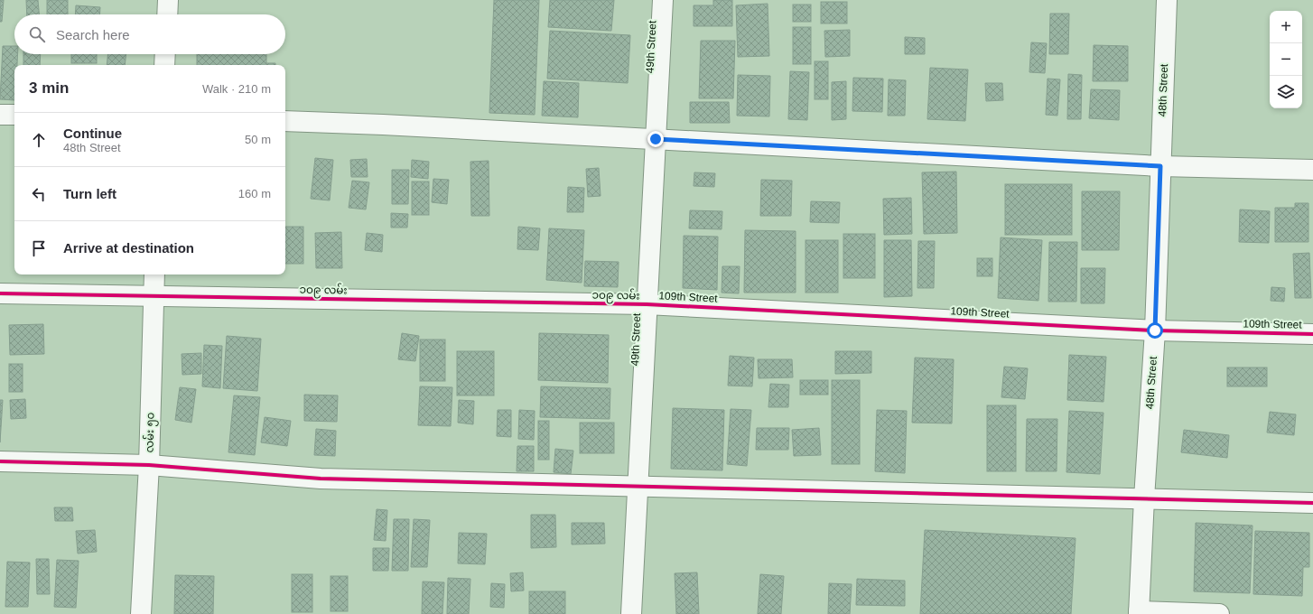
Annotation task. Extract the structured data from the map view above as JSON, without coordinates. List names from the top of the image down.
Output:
{
  "streets": {
    "street": [
      "49th Street",
      "48th Street",
      "၁၀၉ လမ်း",
      "109th Street",
      "လမ်း ၅၀"
    ]
  },
  "crossings": [
    ["49th Street", "၁၀၉ လမ်း"],
    ["49th Street", "109th Street"],
    ["48th Street", "109th Street"],
    ["၁၀၉ လမ်း", "109th Street"],
    ["၁၀၉ လမ်း", "လမ်း ၅၀"]
  ],
  "page": {
    "map_buttons": ["+", "−"],
    "search": "Search here",
    "heading": ["3 min", "Walk · 210 m"],
    "list": [
      ["Continue", "48th Street", "50 m"],
      ["Turn left", "160 m"],
      "Arrive at destination"
    ]
  }
}
